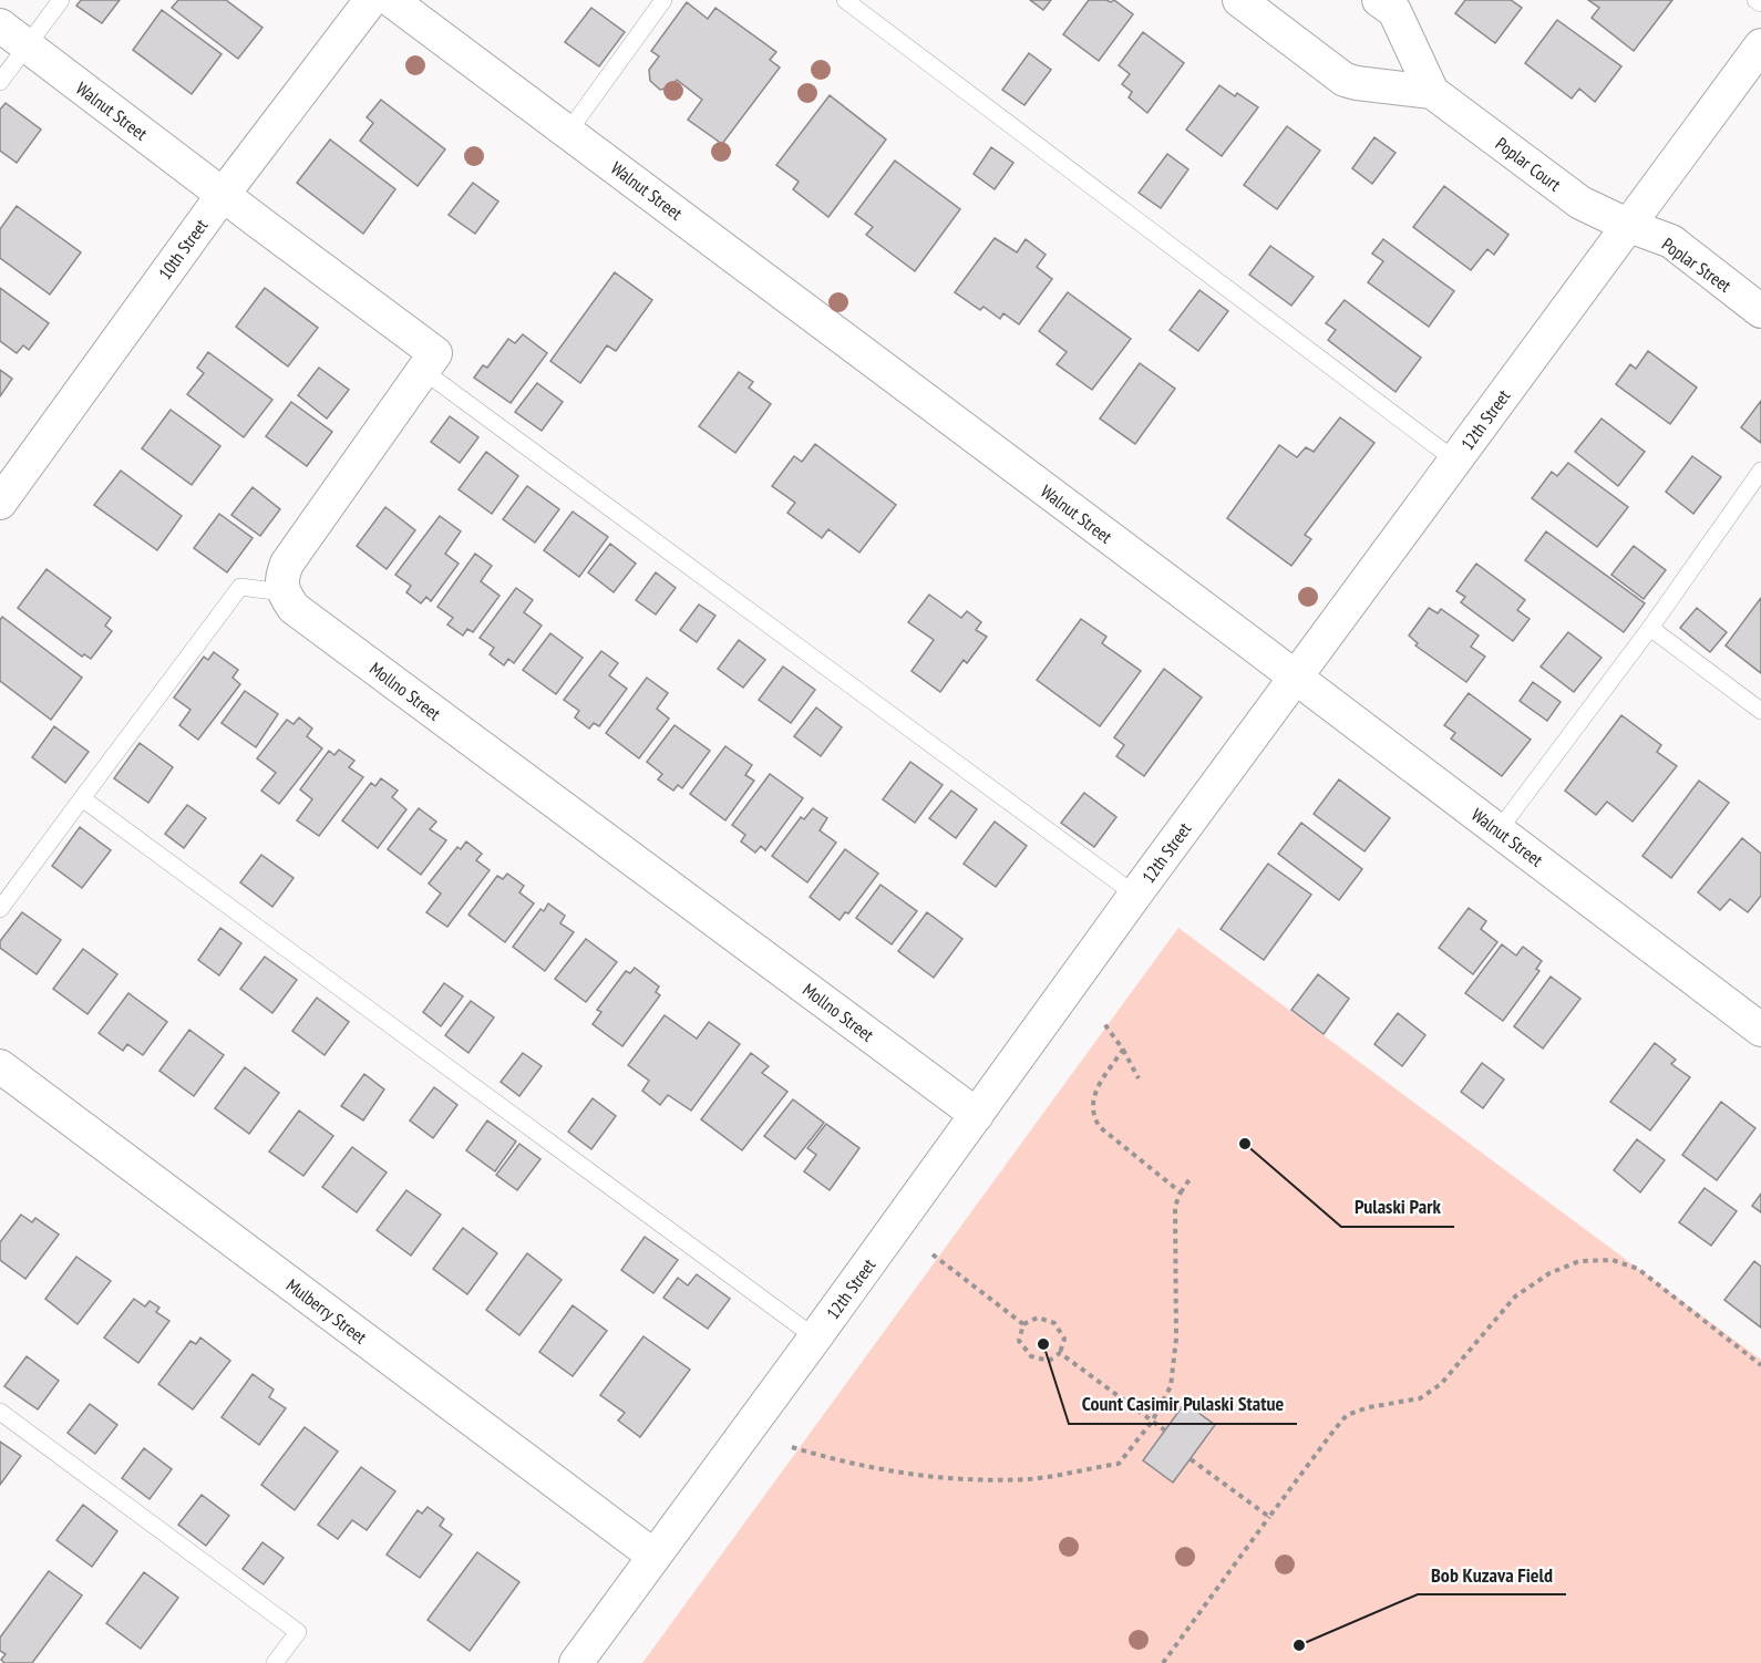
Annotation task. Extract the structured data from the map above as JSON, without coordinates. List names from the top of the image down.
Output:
{
  "streets": {
    "street": [
      "Walnut Street",
      "Poplar Court",
      "10th Street",
      "Poplar Street",
      "12th Street",
      "Mollno Street",
      "Mulberry Street"
    ]
  },
  "crossings": [
    ["Walnut Street", "10th Street"],
    ["Walnut Street", "12th Street"],
    ["Poplar Court", "Poplar Street"],
    ["Poplar Court", "12th Street"],
    ["Poplar Street", "12th Street"],
    ["12th Street", "Mollno Street"],
    ["12th Street", "Mulberry Street"]
  ],
  "places": ["Pulaski Park", "Count Casimir Pulaski Statue", "Bob Kuzava Field"]
}
